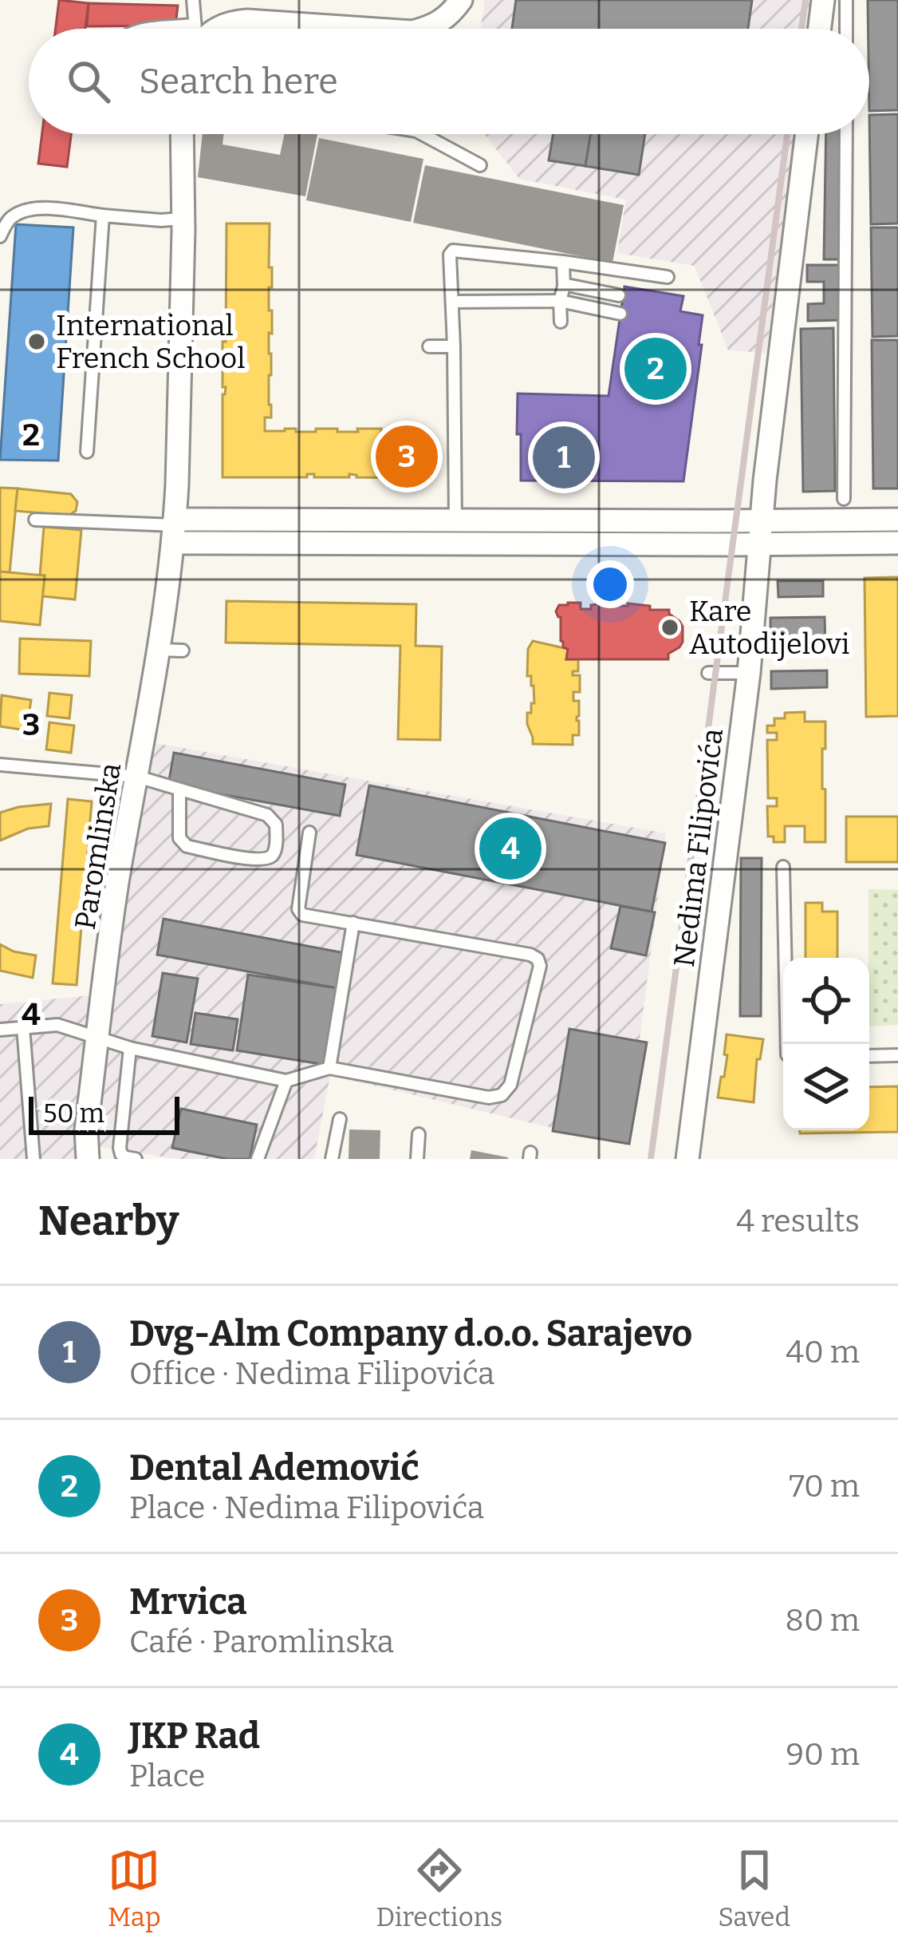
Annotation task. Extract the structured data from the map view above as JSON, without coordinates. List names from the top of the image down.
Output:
{
  "streets": {
    "street": ["Paromlinska", "Nedima Filipovića"]
  },
  "places": ["International French School", "Kare Autodijelovi"],
  "scale_bar": "50 m",
  "page": {
    "search": "Search here",
    "pins": [
      "2",
      "3",
      "1",
      "4"
    ],
    "scale": "50 m",
    "heading": ["Nearby", "4 results"],
    "list": [
      {
        "mark": "1",
        "name": "Dvg-Alm Company d.o.o. Sarajevo",
        "note": "Office · Nedima Filipovića",
        "value": "40 m"
      },
      {
        "mark": "2",
        "name": "Dental Ademović",
        "note": "Place · Nedima Filipovića",
        "value": "70 m"
      },
      {
        "mark": "3",
        "name": "Mrvica",
        "note": "Café · Paromlinska",
        "value": "80 m"
      },
      {
        "mark": "4",
        "name": "JKP Rad",
        "note": "Place",
        "value": "90 m"
      }
    ],
    "nav": ["Map", "Directions", "Saved"]
  },
  "grid": {
    "rows": ["2", "3", "4"]
  }
}
